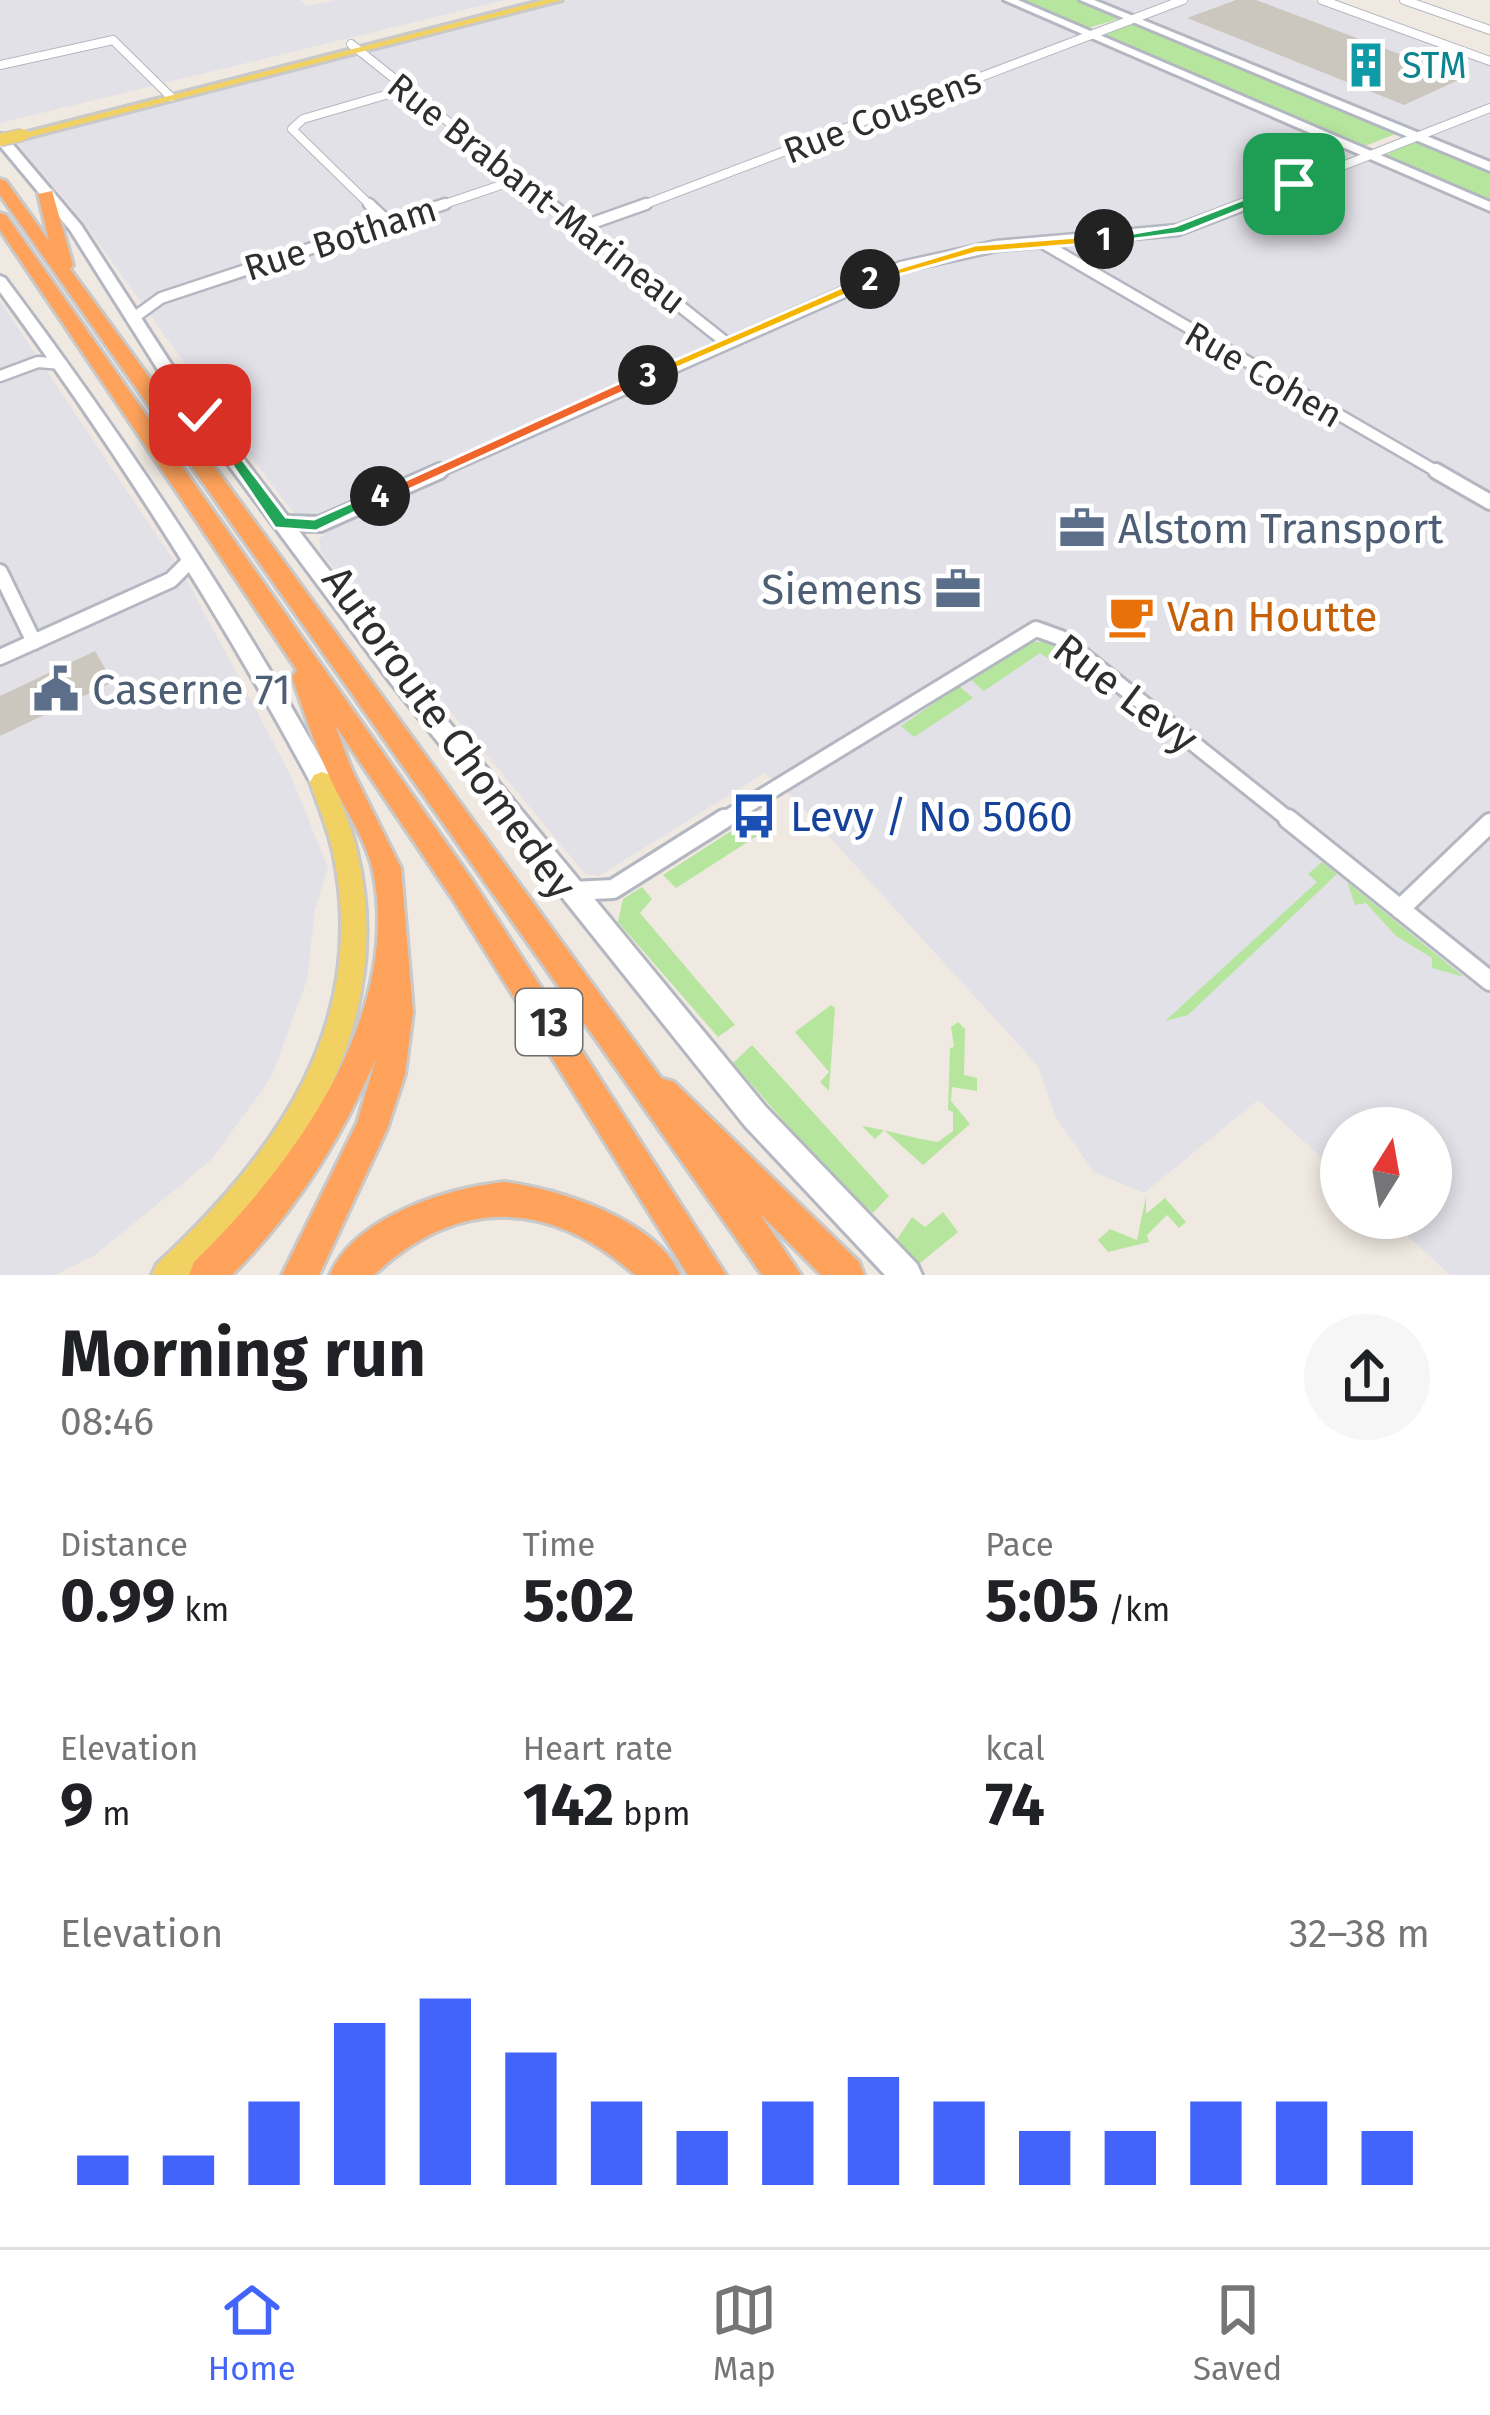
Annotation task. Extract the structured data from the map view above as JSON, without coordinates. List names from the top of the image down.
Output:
{
  "streets": {
    "highway": ["Autoroute Chomedey", "13"],
    "street": [
      "Rue Cousens",
      "Rue Brabant-Marineau",
      "Rue Botham",
      "Rue Cohen",
      "Rue Levy"
    ]
  },
  "crossings": [
    ["Rue Cousens", "Rue Brabant-Marineau"],
    ["Rue Brabant-Marineau", "Rue Botham"]
  ],
  "places": {
    "building": ["STM"],
    "office": ["Alstom Transport", "Siemens"],
    "cafe": ["Van Houtte"],
    "public building": ["Caserne 71"],
    "bus stop": ["Levy / No 5060"]
  },
  "north": "top",
  "page": {
    "pins": [
      "1",
      "2",
      "3",
      "4"
    ],
    "heading": ["Morning run", "08:46"],
    "stats": [
      ["Distance", "0.99 km"],
      ["Time", "5:02"],
      ["Pace", "5:05 /km"],
      ["Elevation", "9 m"],
      ["Heart rate", "142 bpm"],
      ["kcal", "74"]
    ],
    "chart": ["Elevation", "32–38 m"],
    "tabs": ["Home", "Map", "Saved"]
  }
}
